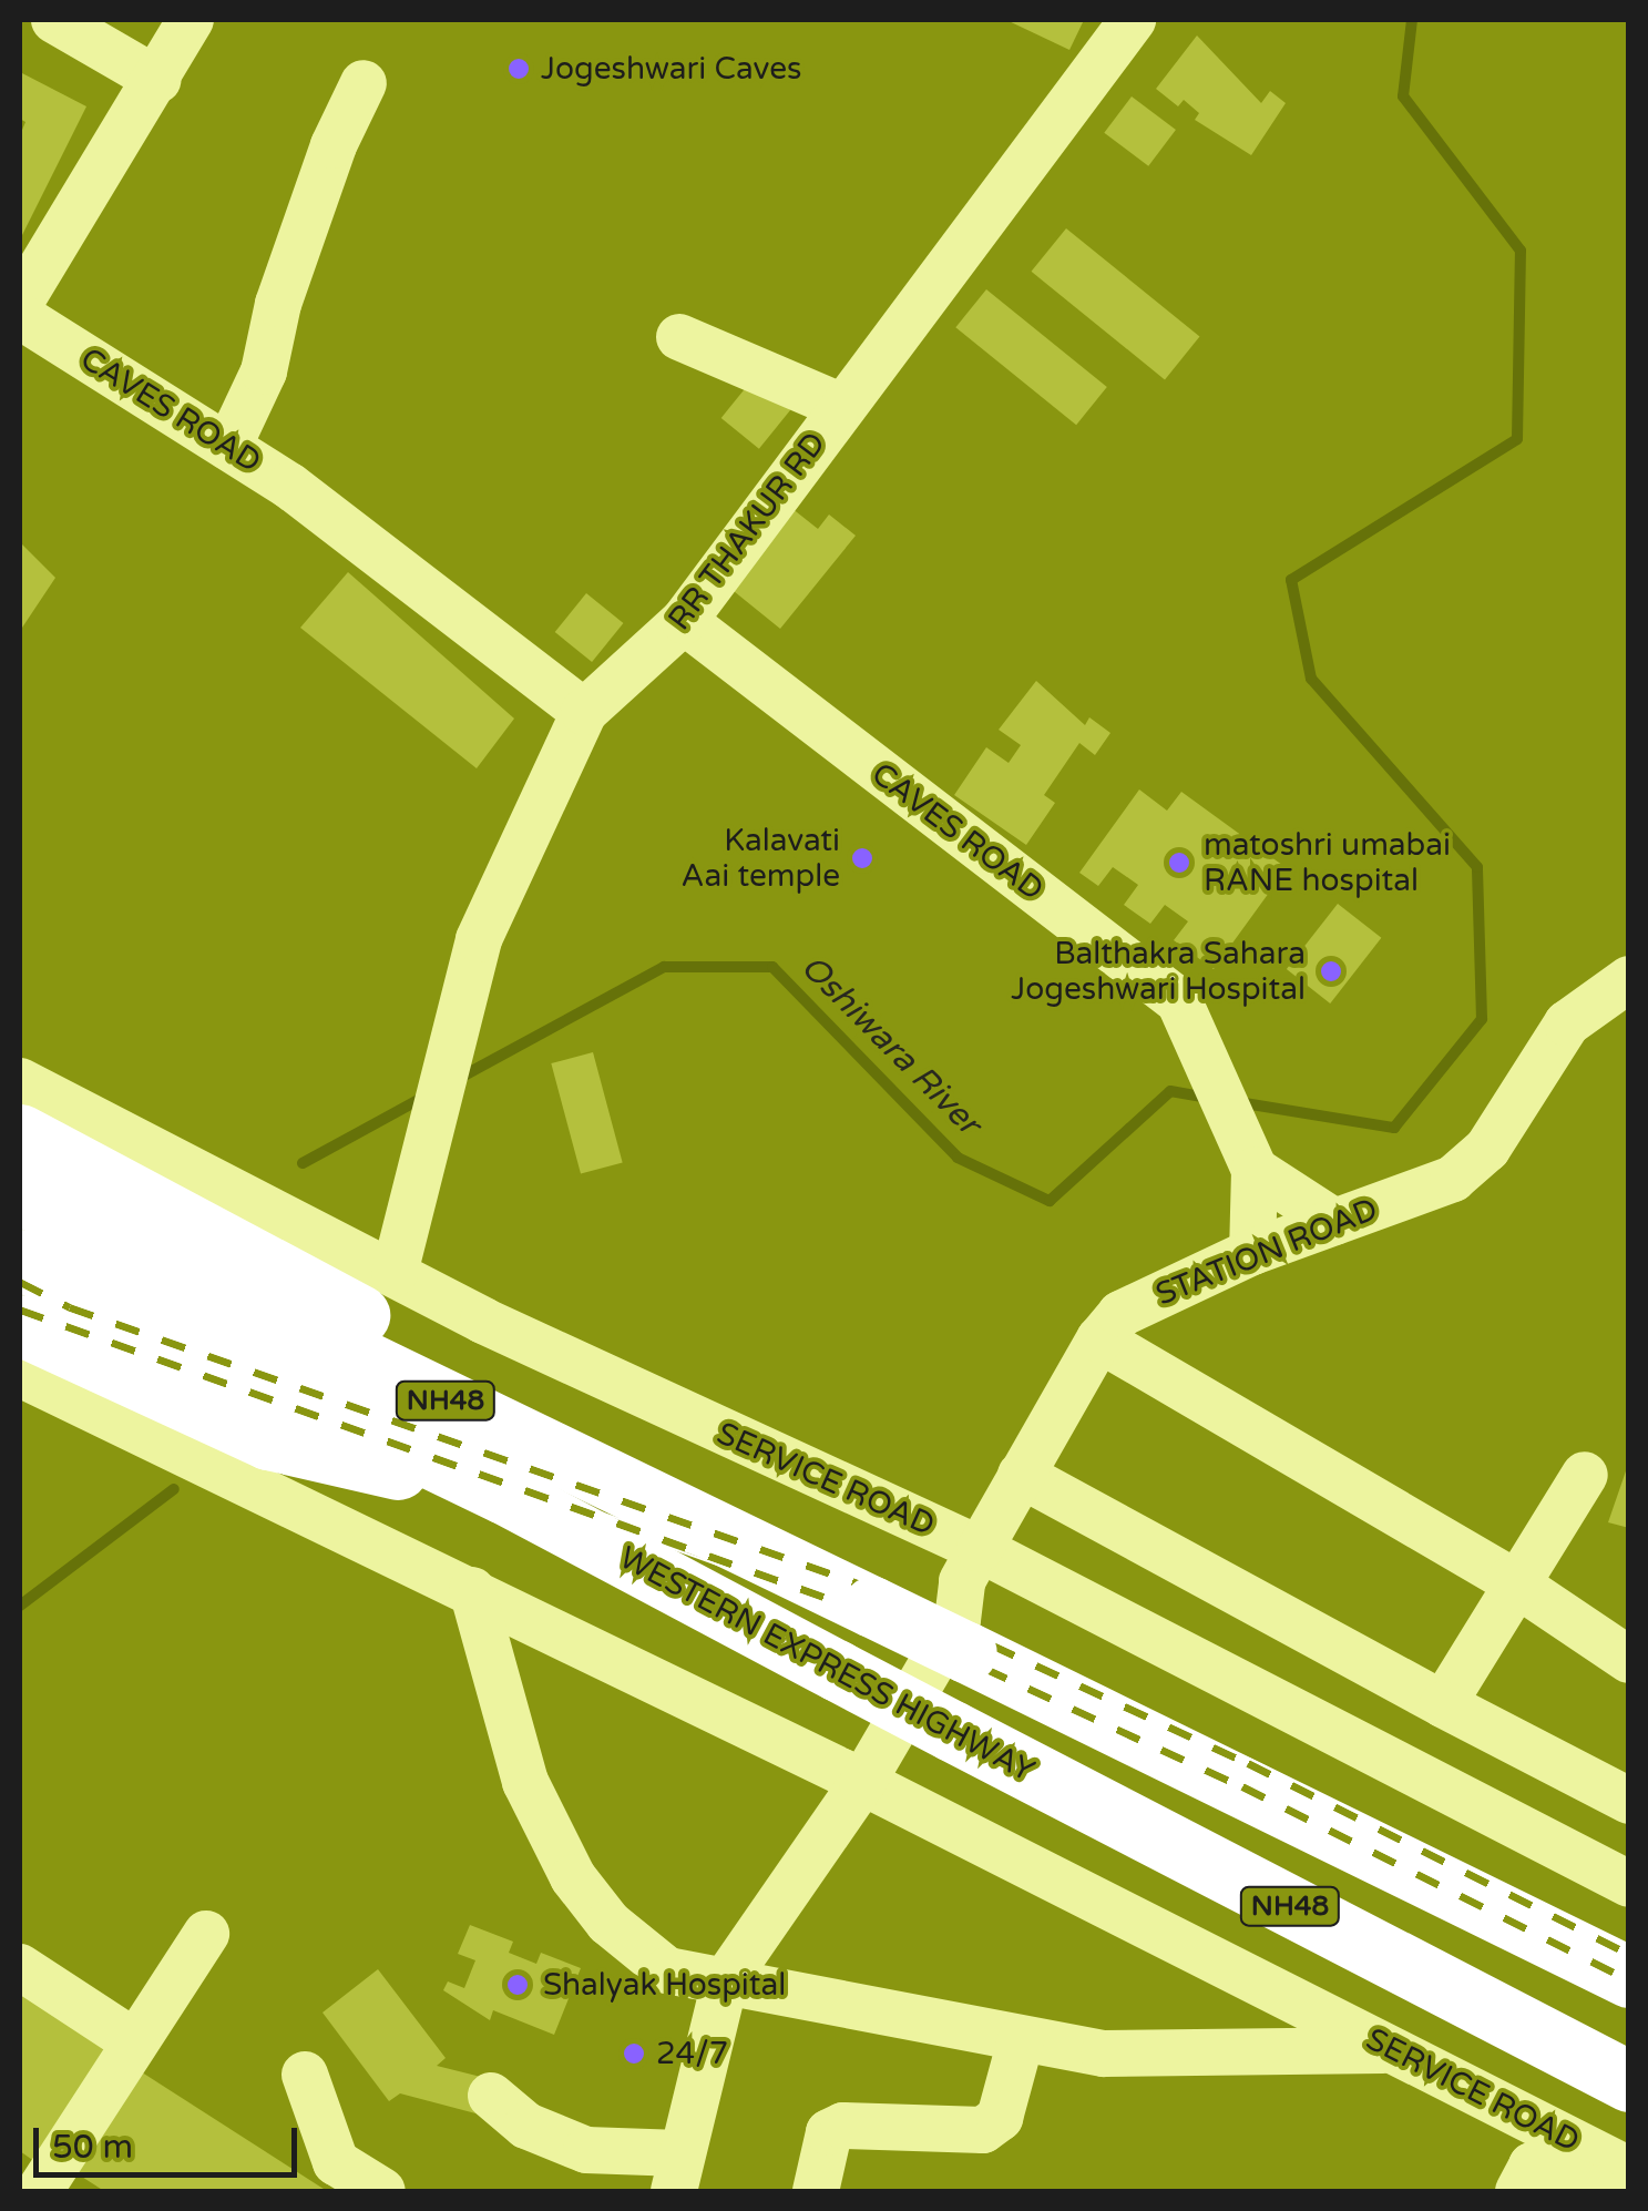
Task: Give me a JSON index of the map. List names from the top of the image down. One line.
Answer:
{"streets":{"highway":["NH48","WESTERN EXPRESS HIGHWAY"],"street":["CAVES ROAD","RR THAKUR RD","STATION ROAD","SERVICE ROAD"]},"crossings":[["CAVES ROAD","RR THAKUR RD"],["CAVES ROAD","STATION ROAD"],["RR THAKUR RD","SERVICE ROAD"],["STATION ROAD","SERVICE ROAD"]],"water":["Oshiwara River"],"places":["Jogeshwari Caves","Kalavati Aai temple","matoshri umabai RANE hospital","Balthakra Sahara Jogeshwari Hospital","Shalyak Hospital","24/7"],"scale_bar":"50 m"}
